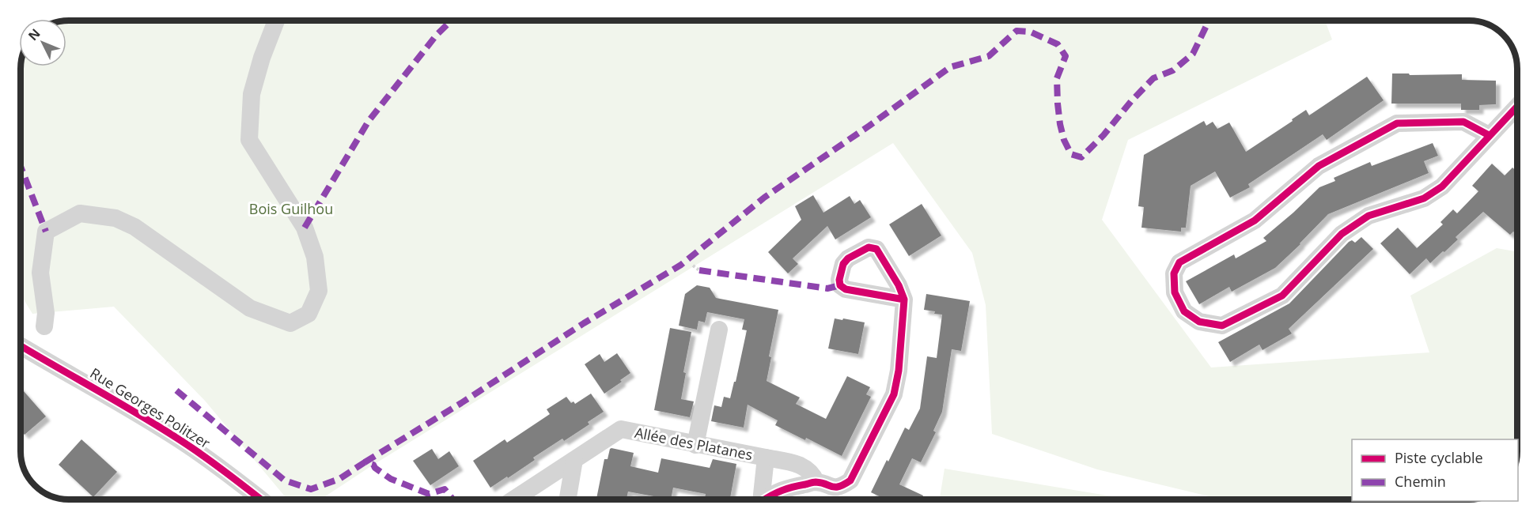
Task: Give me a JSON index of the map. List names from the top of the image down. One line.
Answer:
{"streets":{"street":["Rue Georges Politzer","Allée des Platanes"]},"parks":["Bois Guilhou"],"legend":["Piste cyclable","Chemin"],"north":"top left"}
